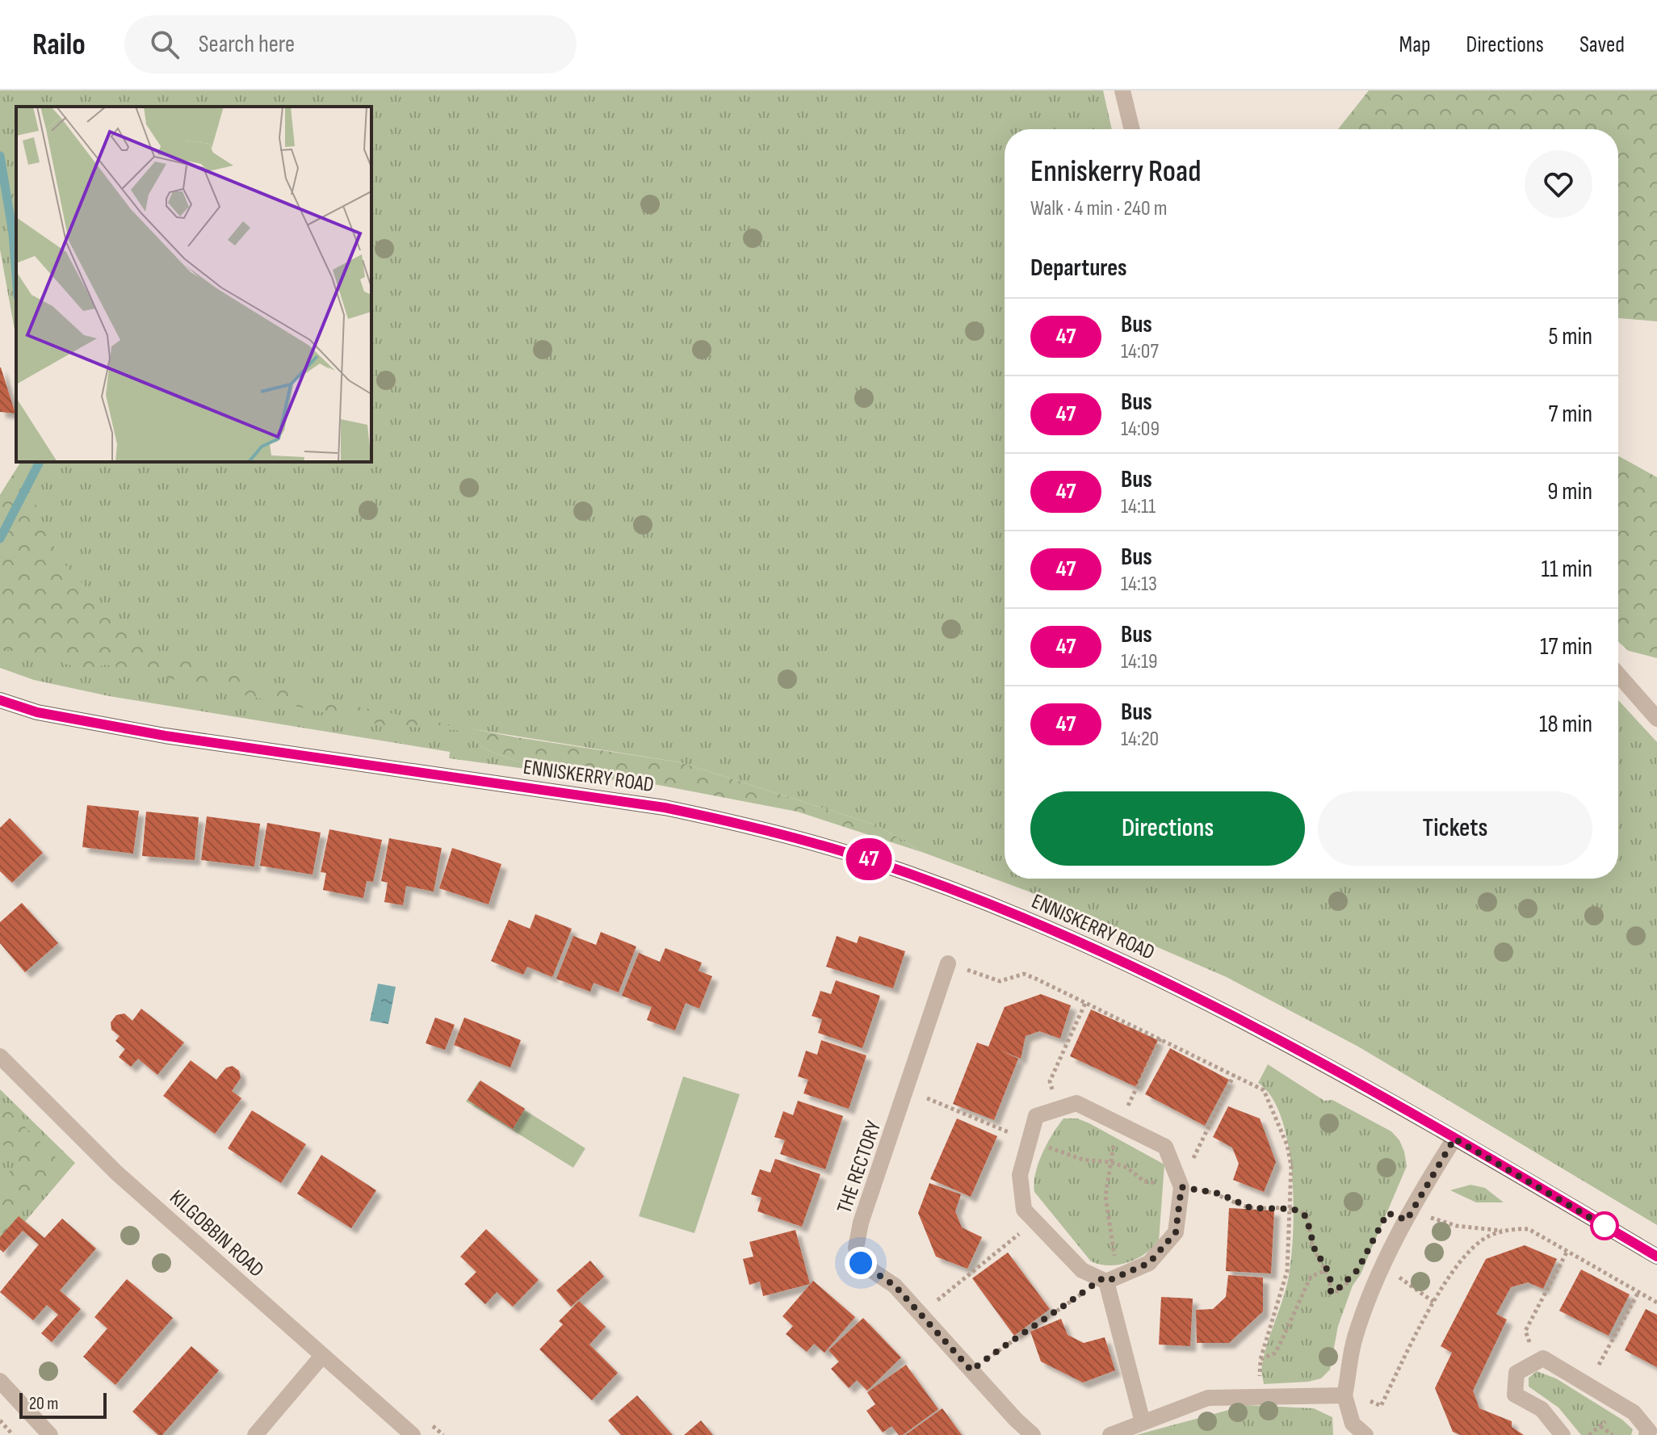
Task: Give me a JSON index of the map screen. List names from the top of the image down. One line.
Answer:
{"streets":{"main road":["ENNISKERRY ROAD"],"street":["THE RECTORY","KILGOBBIN ROAD"]},"lines":["bus line 47"],"scale_bar":"20 m","page":{"header":"Railo","search":"Search here","nav":["Map","Directions","Saved"],"on_map":"47","heading":[["Enniskerry Road","Walk · 4 min · 240 m"],"Departures"],"list":[{"mark":"47","name":"Bus","note":"14:07","value":"5 min"},{"mark":"47","name":"Bus","note":"14:09","value":"7 min"},{"mark":"47","name":"Bus","note":"14:11","value":"9 min"},{"mark":"47","name":"Bus","note":"14:13","value":"11 min"},{"mark":"47","name":"Bus","note":"14:19","value":"17 min"},{"mark":"47","name":"Bus","note":"14:20","value":"18 min"}],"buttons":["Directions","Tickets"],"scale":"20 m"}}
